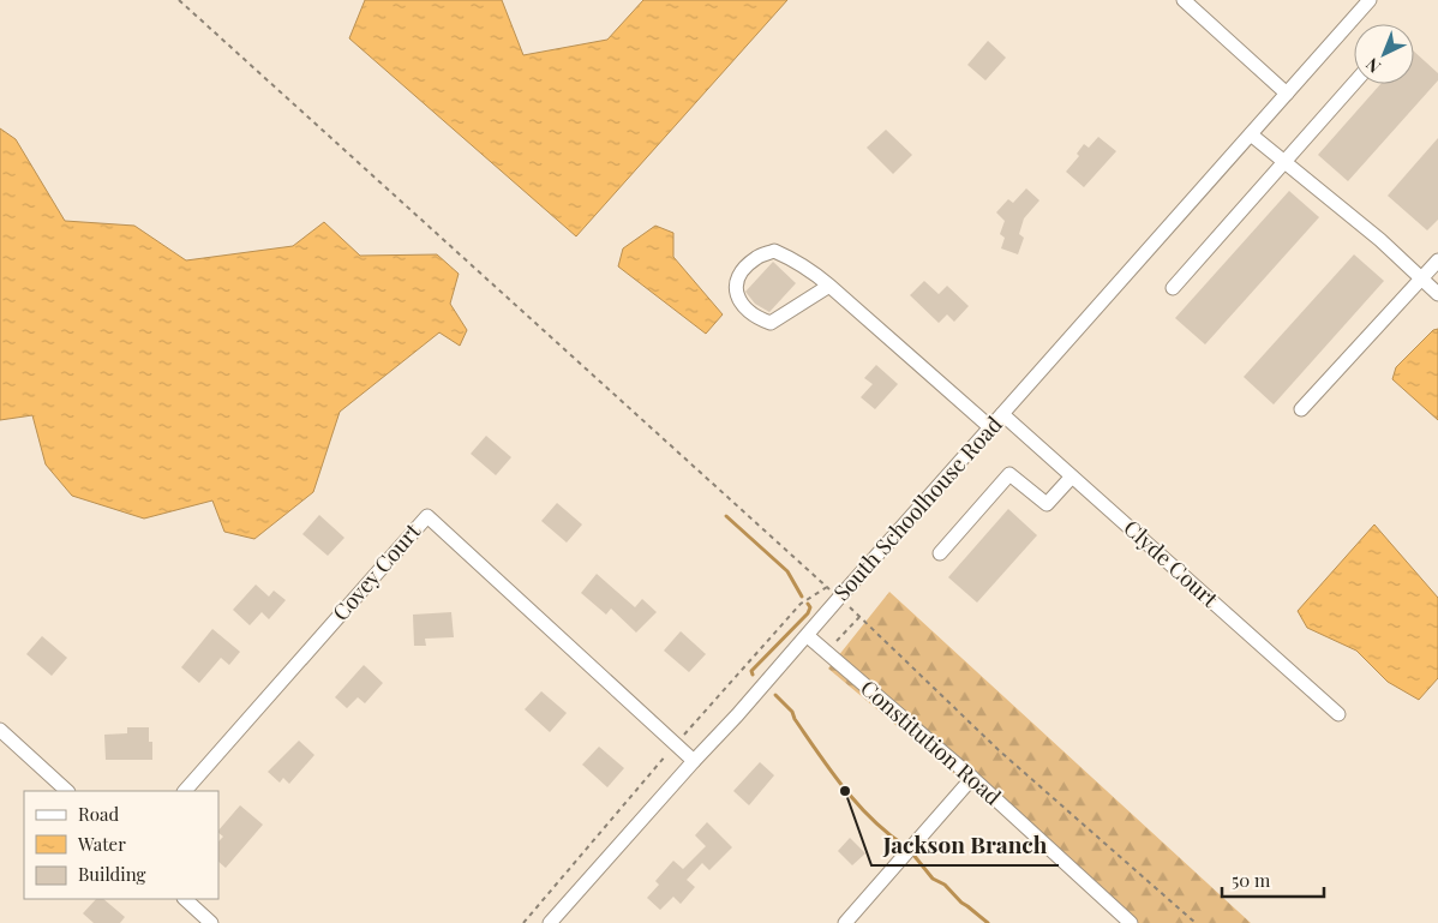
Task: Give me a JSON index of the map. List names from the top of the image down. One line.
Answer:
{"streets":{"street":["South Schoolhouse Road","Clyde Court","Covey Court","Constitution Road"]},"crossings":[["South Schoolhouse Road","Clyde Court"],["South Schoolhouse Road","Covey Court"],["South Schoolhouse Road","Constitution Road"]],"places":["Jackson Branch"],"legend":["Road","Water","Building"],"scale_bar":"50 m","north":"bottom left"}
